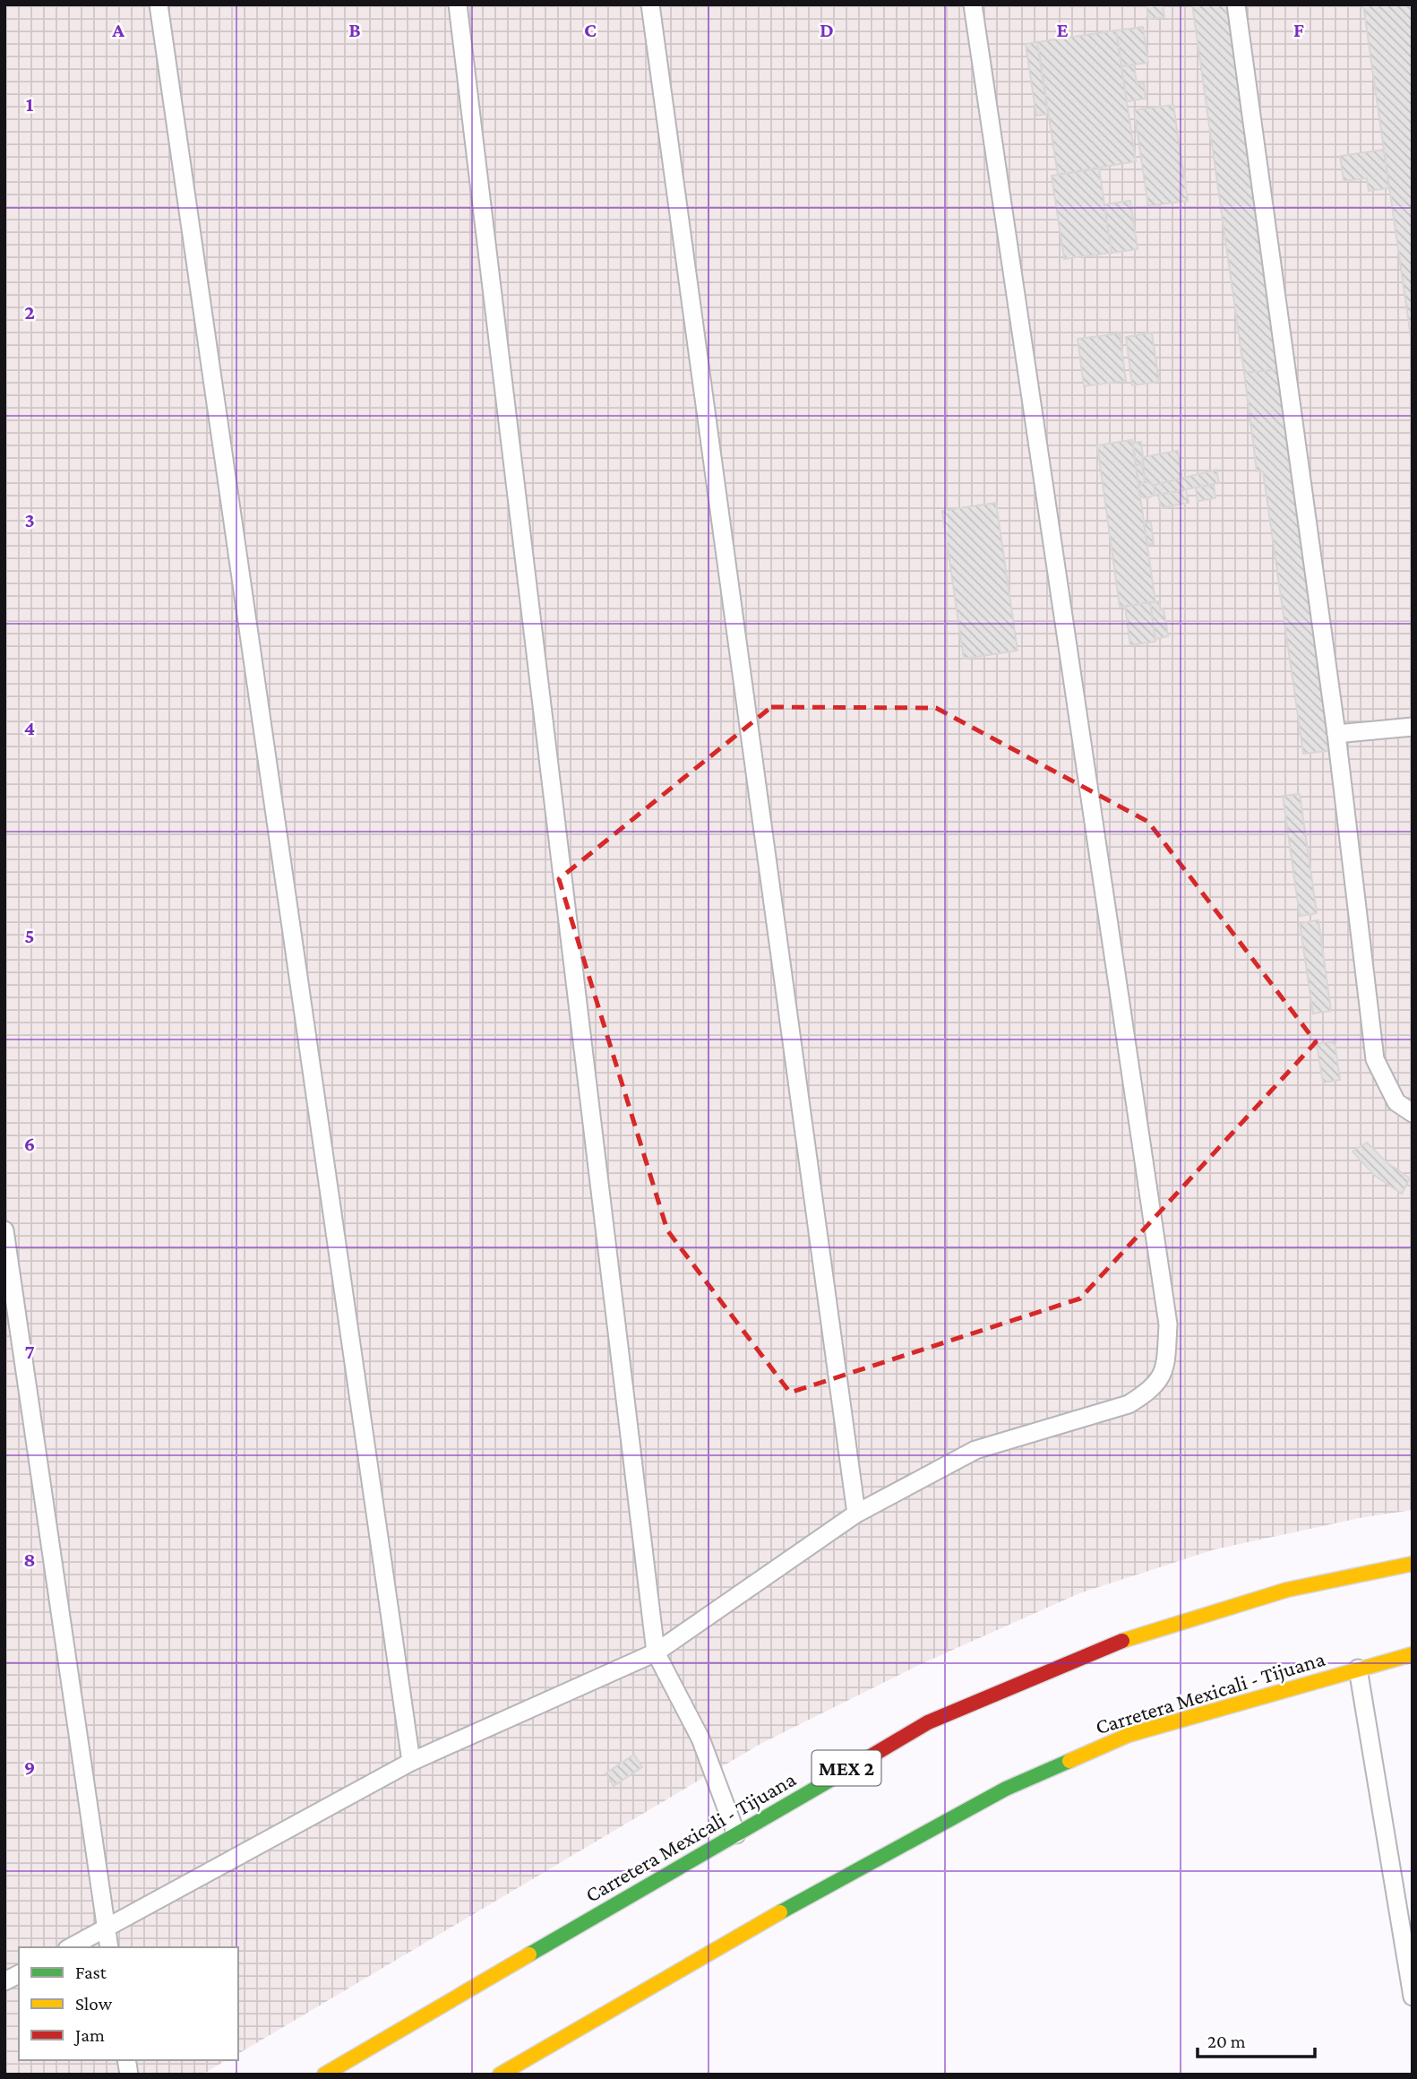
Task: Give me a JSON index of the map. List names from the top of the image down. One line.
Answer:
{"streets":{"main road":["Carretera Mexicali - Tijuana","MEX 2"]},"legend":["Fast","Slow","Jam"],"scale_bar":"20 m","grid":{"columns":["A","B","C","D","E","F"],"rows":["1","2","3","4","5","6","7","8","9"]}}
